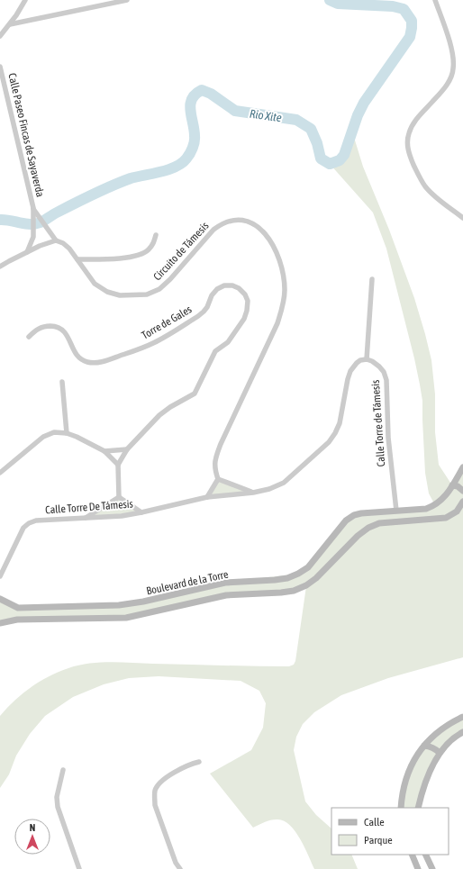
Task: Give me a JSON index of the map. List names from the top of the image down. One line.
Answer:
{"streets":{"street":["Calle Paseo Fincas de Sayaverda","Circuito de Támesis","Torre de Gales","Calle Torre de Támesis","Calle Torre De Támesis","Boulevard de la Torre"]},"crossings":[["Calle Paseo Fincas de Sayaverda","Circuito de Támesis"],["Calle Torre de Támesis","Boulevard de la Torre"]],"water":["Rio Xite"],"legend":["Calle","Parque"],"north":"top"}
